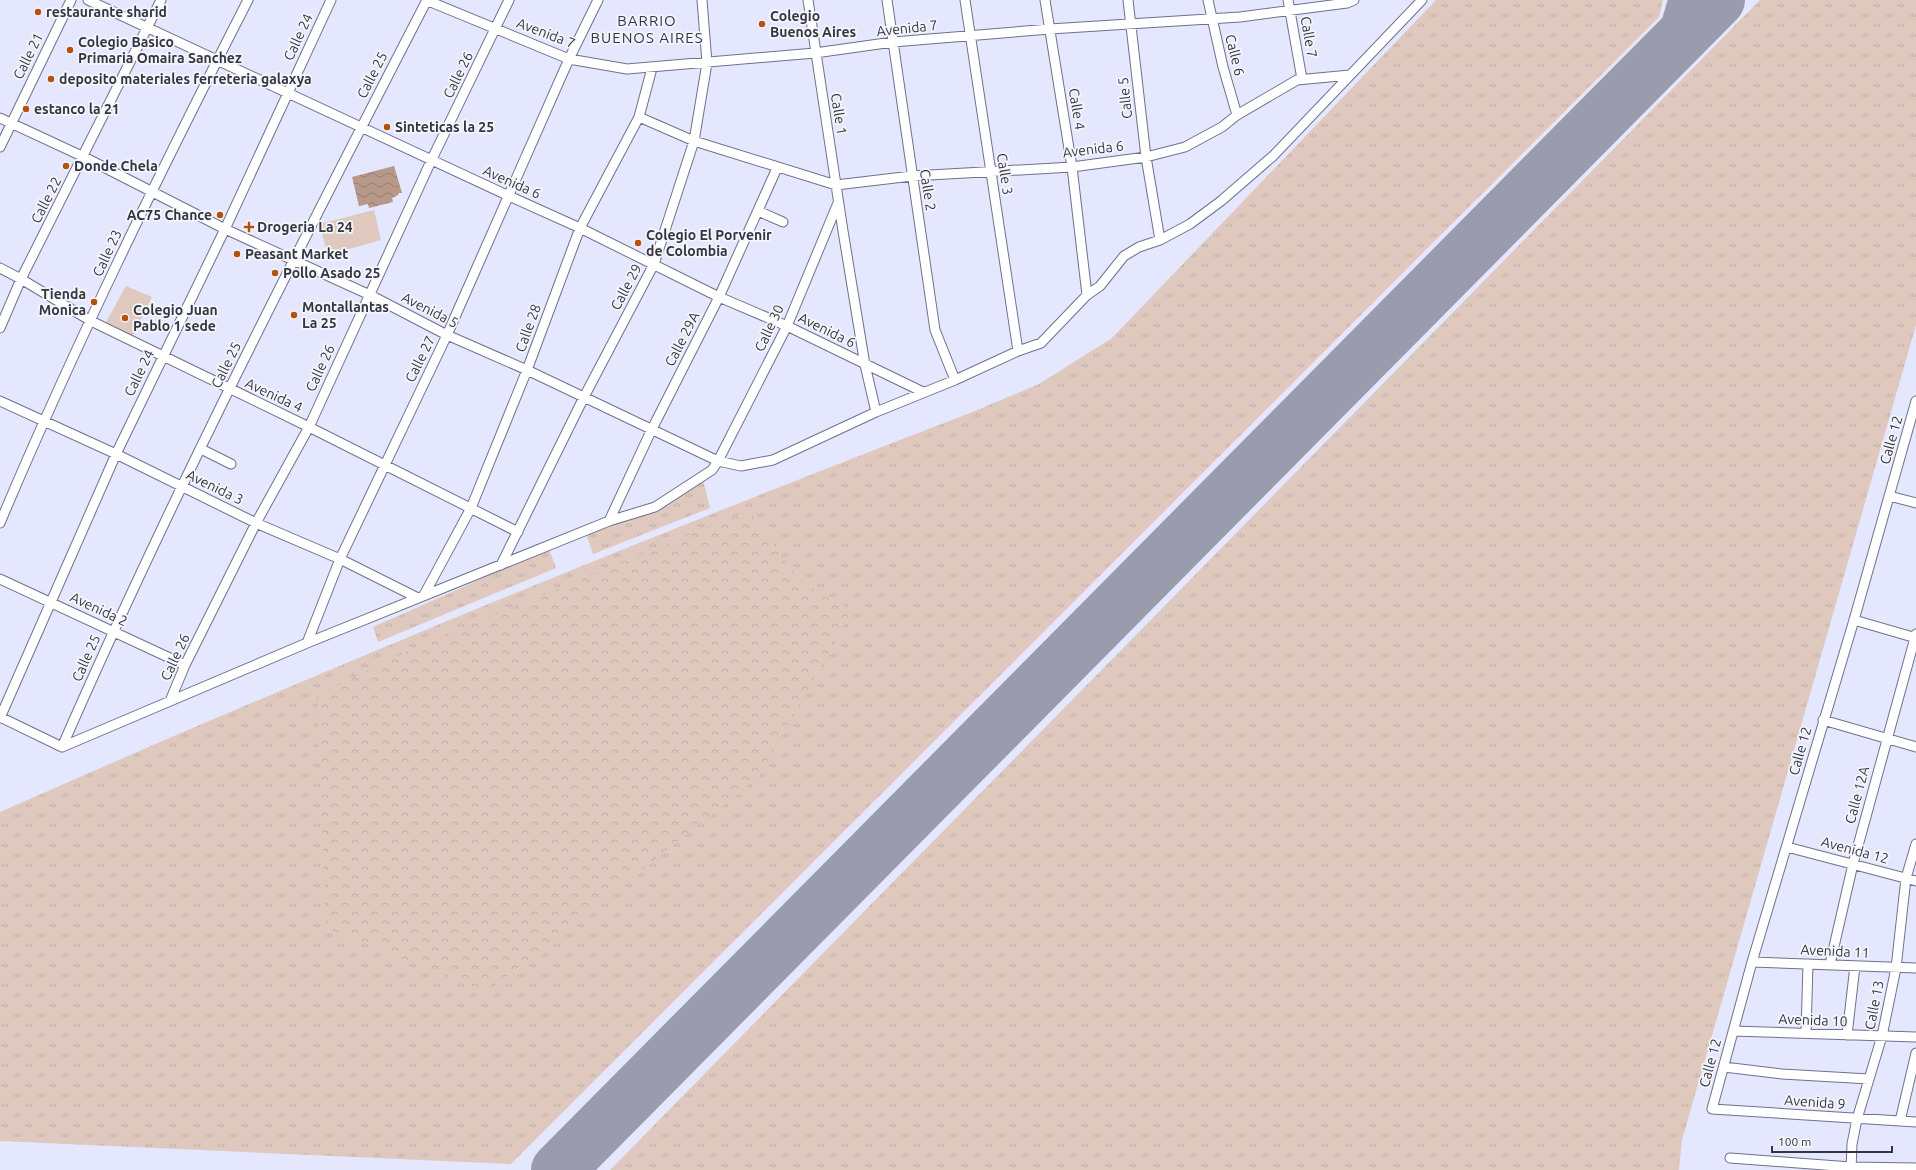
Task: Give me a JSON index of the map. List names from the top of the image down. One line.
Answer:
{"streets":{"street":["Avenida 7","Calle 24","Calle 7","Calle 6","Calle 21","Calle 25","Calle 26","Calle 5","Calle 4","Calle 1","Avenida 6","Calle 3","Calle 2","Calle 22","Calle 23","Calle 29","Avenida 5","Calle 28","Calle 30","Calle 29A","Calle 27","Avenida 4","Calle 12","Avenida 3","Avenida 2","Calle 12A","Avenida 12","Avenida 11","Calle 13","Avenida 10","Avenida 9"]},"crossings":[["Avenida 7","Calle 7"],["Avenida 7","Calle 6"],["Avenida 7","Calle 25"],["Avenida 7","Calle 26"],["Avenida 7","Calle 5"],["Avenida 7","Calle 4"],["Avenida 7","Calle 1"],["Avenida 7","Calle 3"],["Avenida 7","Calle 2"],["Avenida 7","Calle 29"],["Avenida 7","Calle 28"],["Avenida 7","Calle 27"],["Calle 24","Avenida 6"],["Calle 24","Avenida 5"],["Calle 24","Avenida 4"],["Calle 24","Avenida 3"],["Calle 24","Avenida 2"],["Calle 7","Avenida 6"],["Calle 6","Avenida 6"],["Calle 21","Avenida 5"],["Calle 25","Avenida 6"],["Calle 25","Avenida 5"],["Calle 25","Calle 30"],["Calle 25","Avenida 4"],["Calle 25","Avenida 3"],["Calle 25","Avenida 2"],["Calle 26","Avenida 6"],["Calle 26","Avenida 5"],["Calle 26","Calle 30"],["Calle 26","Avenida 4"],["Calle 26","Avenida 3"],["Calle 26","Avenida 2"],["Calle 5","Avenida 6"],["Calle 5","Avenida 5"],["Calle 4","Avenida 6"],["Calle 4","Avenida 5"],["Calle 1","Avenida 6"],["Calle 1","Avenida 5"],["Calle 1","Calle 30"],["Avenida 6","Calle 3"],["Avenida 6","Calle 2"],["Avenida 6","Calle 22"],["Avenida 6","Calle 23"],["Avenida 6","Calle 29"],["Avenida 6","Avenida 5"],["Avenida 6","Calle 28"],["Avenida 6","Calle 30"],["Avenida 6","Calle 29A"],["Avenida 6","Calle 27"],["Calle 3","Avenida 5"],["Calle 2","Avenida 5"],["Calle 22","Avenida 5"],["Calle 22","Avenida 4"],["Calle 23","Avenida 5"],["Calle 23","Avenida 4"],["Calle 23","Avenida 3"],["Calle 29","Avenida 5"],["Calle 29","Calle 30"],["Calle 29","Avenida 4"],["Avenida 5","Calle 28"],["Avenida 5","Calle 30"],["Avenida 5","Calle 29A"],["Avenida 5","Calle 27"],["Calle 28","Calle 30"],["Calle 28","Avenida 4"],["Calle 28","Avenida 3"],["Calle 30","Calle 29A"],["Calle 30","Calle 27"],["Calle 30","Avenida 3"],["Calle 27","Avenida 4"],["Calle 27","Avenida 3"],["Calle 12","Avenida 12"],["Calle 12","Avenida 11"],["Calle 12","Avenida 10"],["Calle 12","Avenida 9"],["Calle 12A","Avenida 12"],["Calle 12A","Avenida 11"],["Avenida 12","Calle 13"],["Avenida 11","Calle 13"],["Calle 13","Avenida 10"],["Calle 13","Avenida 9"]],"districts":["BARRIO BUENOS AIRES"],"places":{"other":["restaurante sharid","Colegio Buenos Aires","Colegio Basico Primaria Omaira Sanchez","deposito materiales ferreteria galaxya","estanco la 21","Sinteticas la 25","Donde Chela","AC75 Chance","Colegio El Porvenir de Colombia","Peasant Market","Pollo Asado 25","Tienda Monica","Montallantas La 25","Colegio Juan Pablo 1 sede"],"health":["Drogeria La 24"]},"scale_bar":"100 m"}
